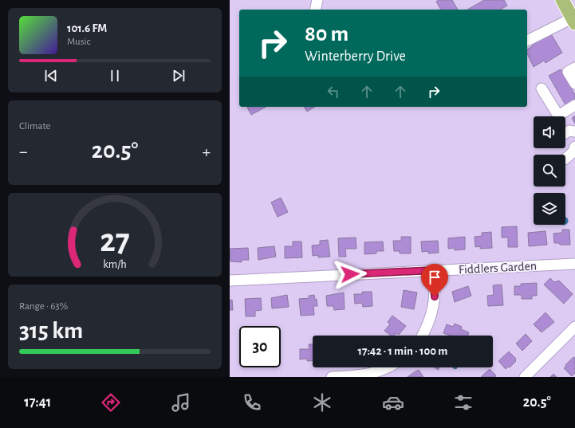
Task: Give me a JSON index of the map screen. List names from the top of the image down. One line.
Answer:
{"streets":{"street":["Fiddlers Garden"]},"page":{"turn":["80 m","Winterberry Drive"],"song":["101.6 FM","Music"],"tile":["Climate",["Range · 63%","315 km"]],"heat":["−","20.5°","+"],"limit":"30","trip":"17:42 · 1 min · 100 m","tabs":["17:41","20.5°"],"gauge":["27","km/h"]}}
